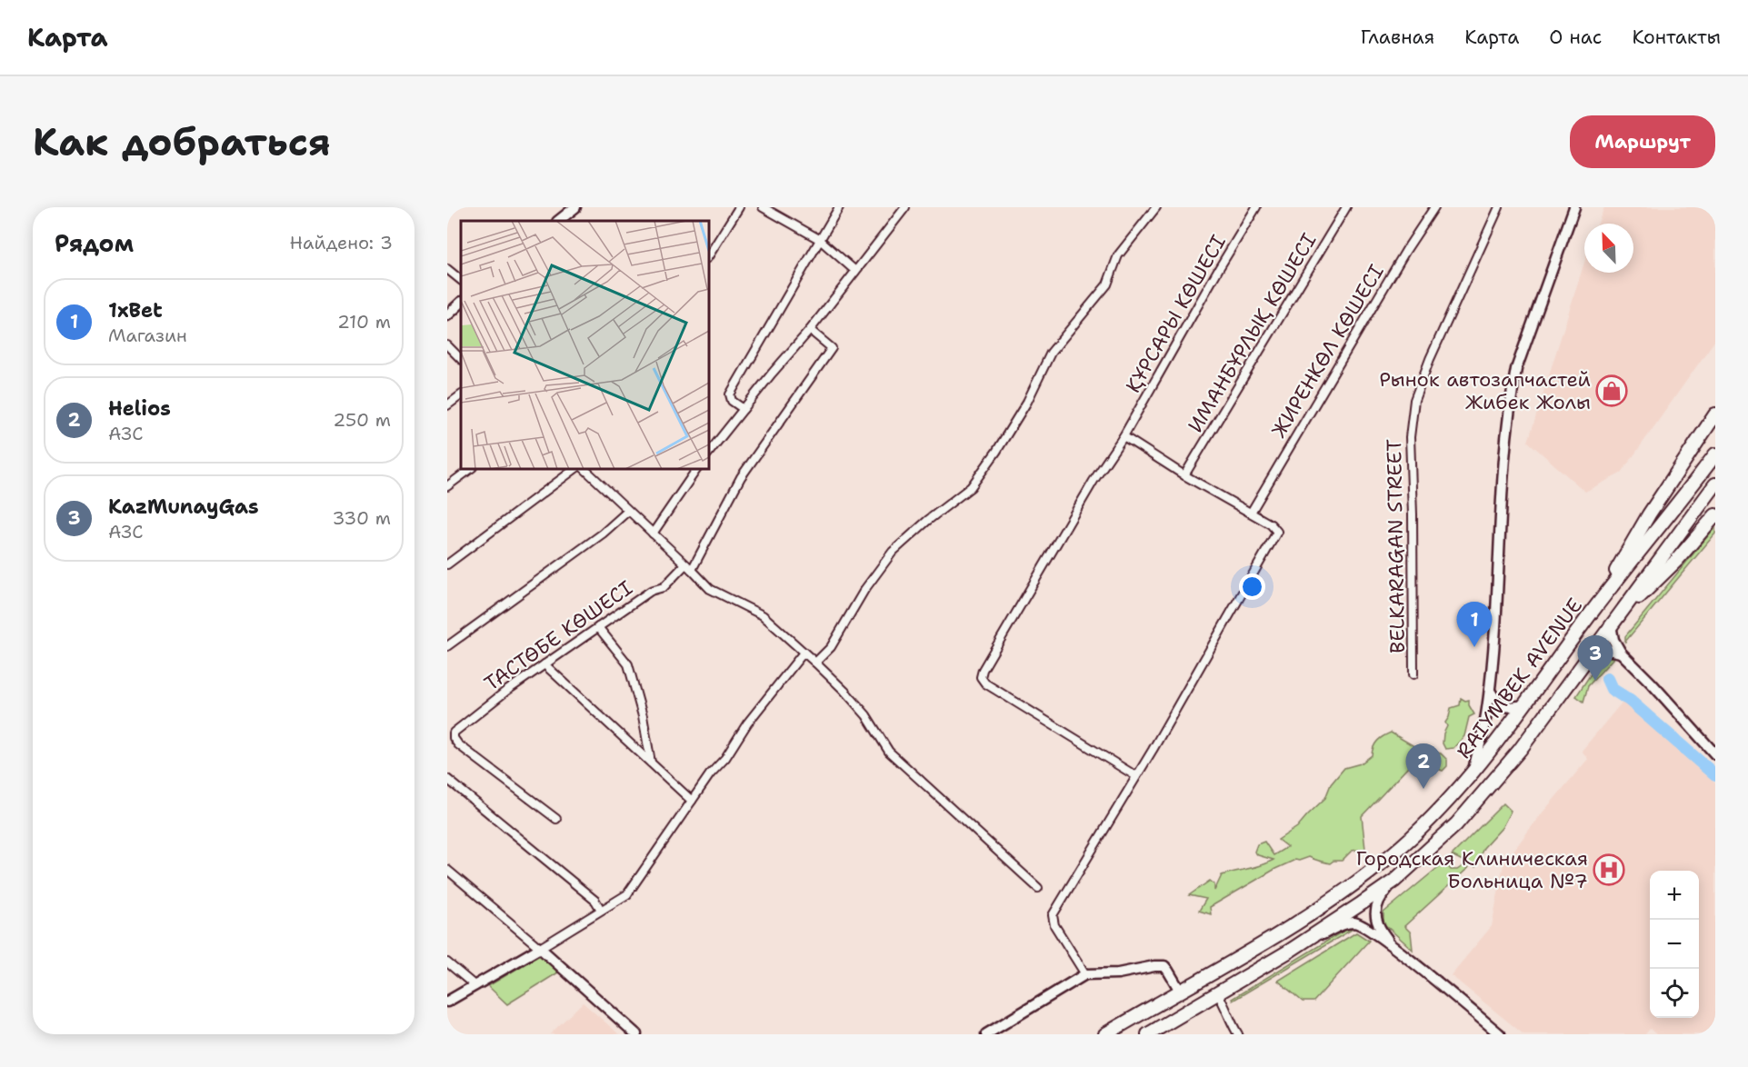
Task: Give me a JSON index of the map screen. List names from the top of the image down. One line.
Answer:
{"streets":{"highway":["RAIYMBEK AVENUE"],"street":["ҚҰРСАРЫ КӨШЕСІ","ИМАНБҰРЛЫҚ КӨШЕСІ","ЖИРЕНКӨЛ КӨШЕСІ","BELKARAGAN STREET","ТАСТӨБЕ КӨШЕСІ"]},"places":{"shop":["Рынок автозапчастей Жибек Жолы"],"hospital":["Городская Клиническая Больница №7"]},"north":"top left","page":{"header":"Карта","nav":["Главная","Карта","О нас","Контакты"],"buttons":"Маршрут","title":"Как добраться","heading":["Рядом","Найдено: 3"],"list":[{"mark":"1","name":"1xBet","note":"Магазин","value":"210 m"},{"mark":"2","name":"Helios","note":"АЗС","value":"250 m"},{"mark":"3","name":"KazMunayGas","note":"АЗС","value":"330 m"}],"pins":["1","3","2"],"map_buttons":["+","−"]}}
